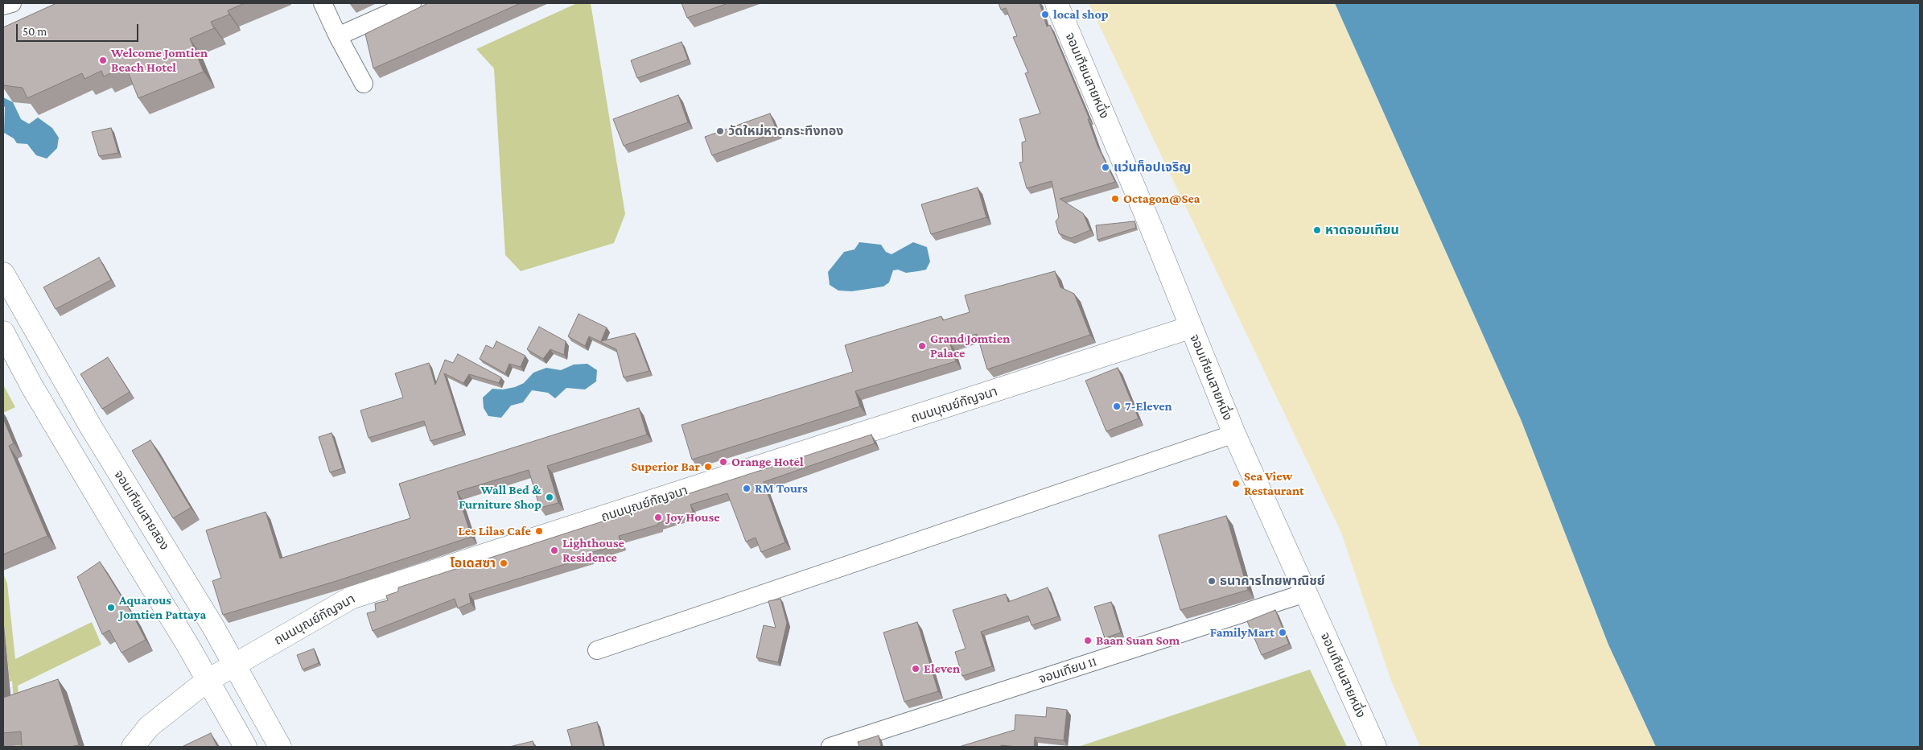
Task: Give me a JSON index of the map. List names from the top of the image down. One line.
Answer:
{"streets":{"street":["จอมเทียนสายหนึ่ง","ถนนบุณย์กัญจนา","จอมเทียนสายสอง","จอมเทียน 11"]},"crossings":[["จอมเทียนสายหนึ่ง","ถนนบุณย์กัญจนา"],["จอมเทียนสายหนึ่ง","จอมเทียน 11"],["ถนนบุณย์กัญจนา","จอมเทียนสายสอง"]],"places":["local shop","Welcome Jomtien Beach Hotel","วัดใหม่หาดกระทึงทอง","แว่นท็อปเจริญ","Octagon@Sea","หาดจอมเทียน","Grand Jomtien Palace","7-Eleven","Orange Hotel","Superior Bar","Sea View Restaurant","RM Tours","Wall Bed & Furniture Shop","Joy House","Les Lilas Cafe","Lighthouse Residence","โอเดสซา","ธนาคารไทยพาณิชย์","Aquarous Jomtien Pattaya","FamilyMart","Baan Suan Som","Eleven"],"scale_bar":"50 m"}
